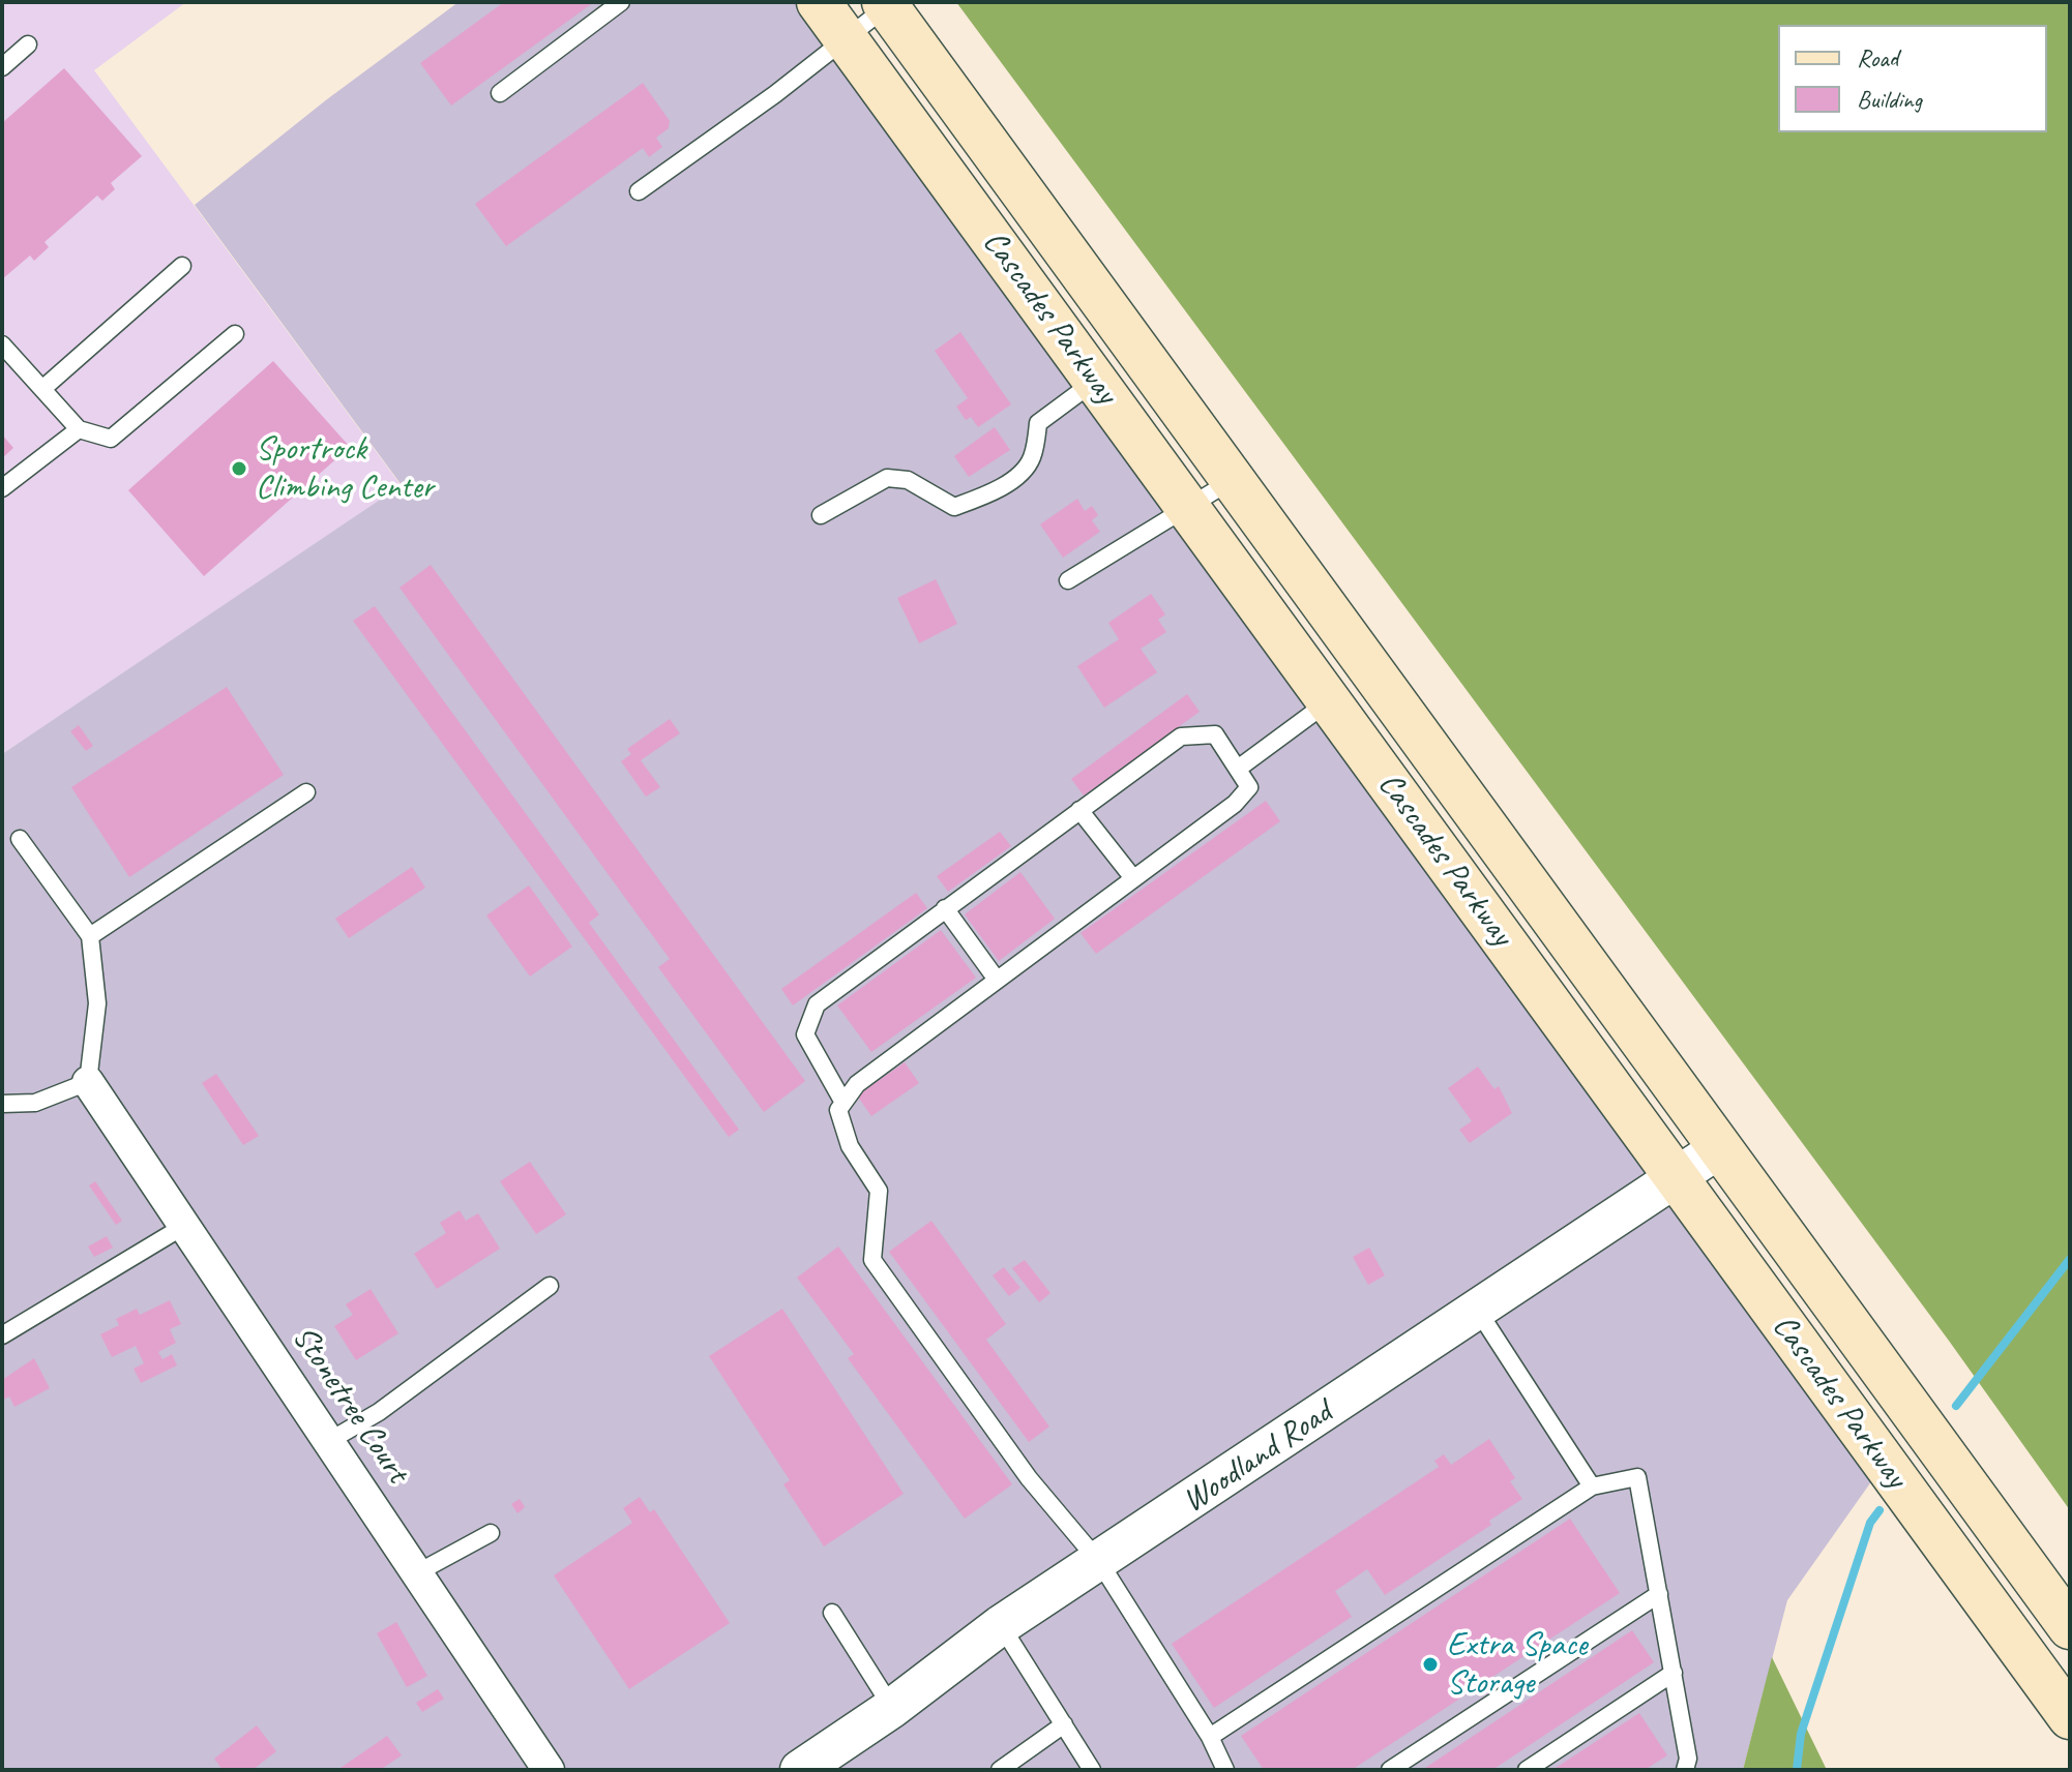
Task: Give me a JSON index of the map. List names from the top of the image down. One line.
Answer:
{"streets":{"main road":["Cascades Parkway"],"street":["Stonetree Court","Woodland Road"]},"crossings":[["Cascades Parkway","Woodland Road"]],"places":["Sportrock Climbing Center","Extra Space Storage"],"legend":["Road","Building"]}
